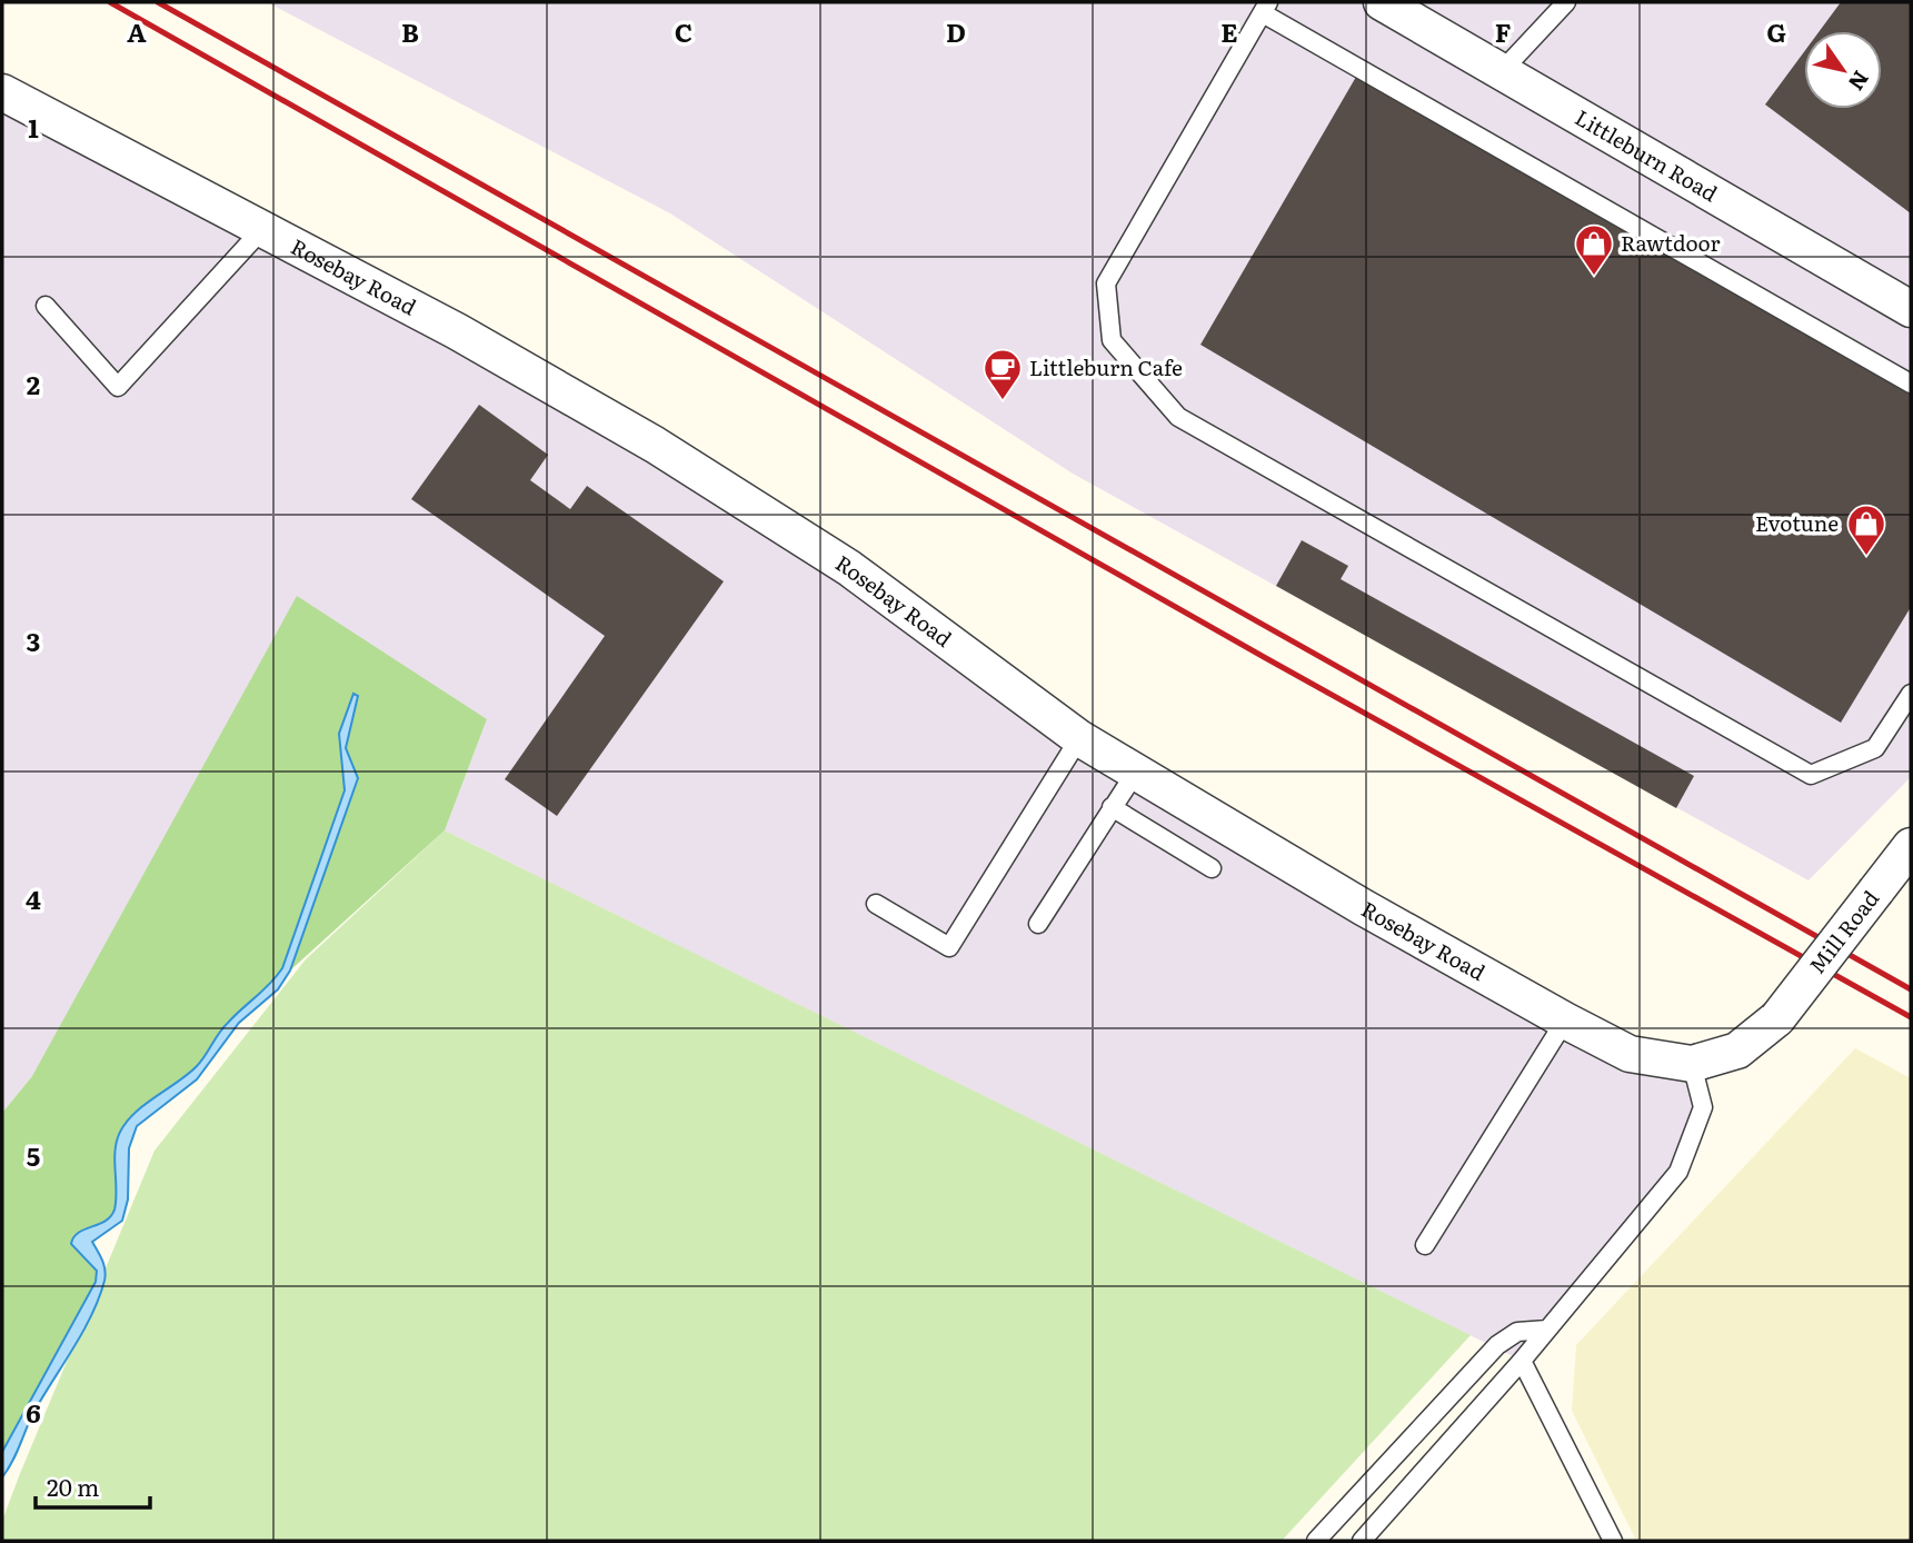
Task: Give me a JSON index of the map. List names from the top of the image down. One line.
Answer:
{"streets":{"street":["Littleburn Road","Rosebay Road","Mill Road"]},"crossings":[["Rosebay Road","Mill Road"]],"places":{"shop":["Rawtdoor","Evotune"],"cafe":["Littleburn Cafe"]},"scale_bar":"20 m","north":"bottom right","grid":{"columns":["A","B","C","D","E","F","G"],"rows":["1","2","3","4","5","6"]}}
